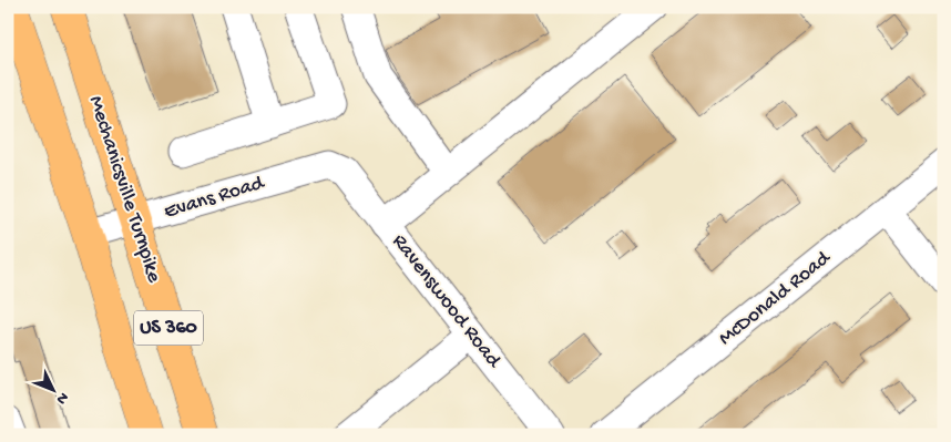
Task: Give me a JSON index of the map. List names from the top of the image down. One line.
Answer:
{"streets":{"highway":["Mechanicsville Turnpike","US 360"],"street":["Evans Road","McDonald Road","Ravenswood Road"]},"crossings":[["Mechanicsville Turnpike","Evans Road"],["Evans Road","Ravenswood Road"],["Evans Road","US 360"]],"north":"bottom right"}
